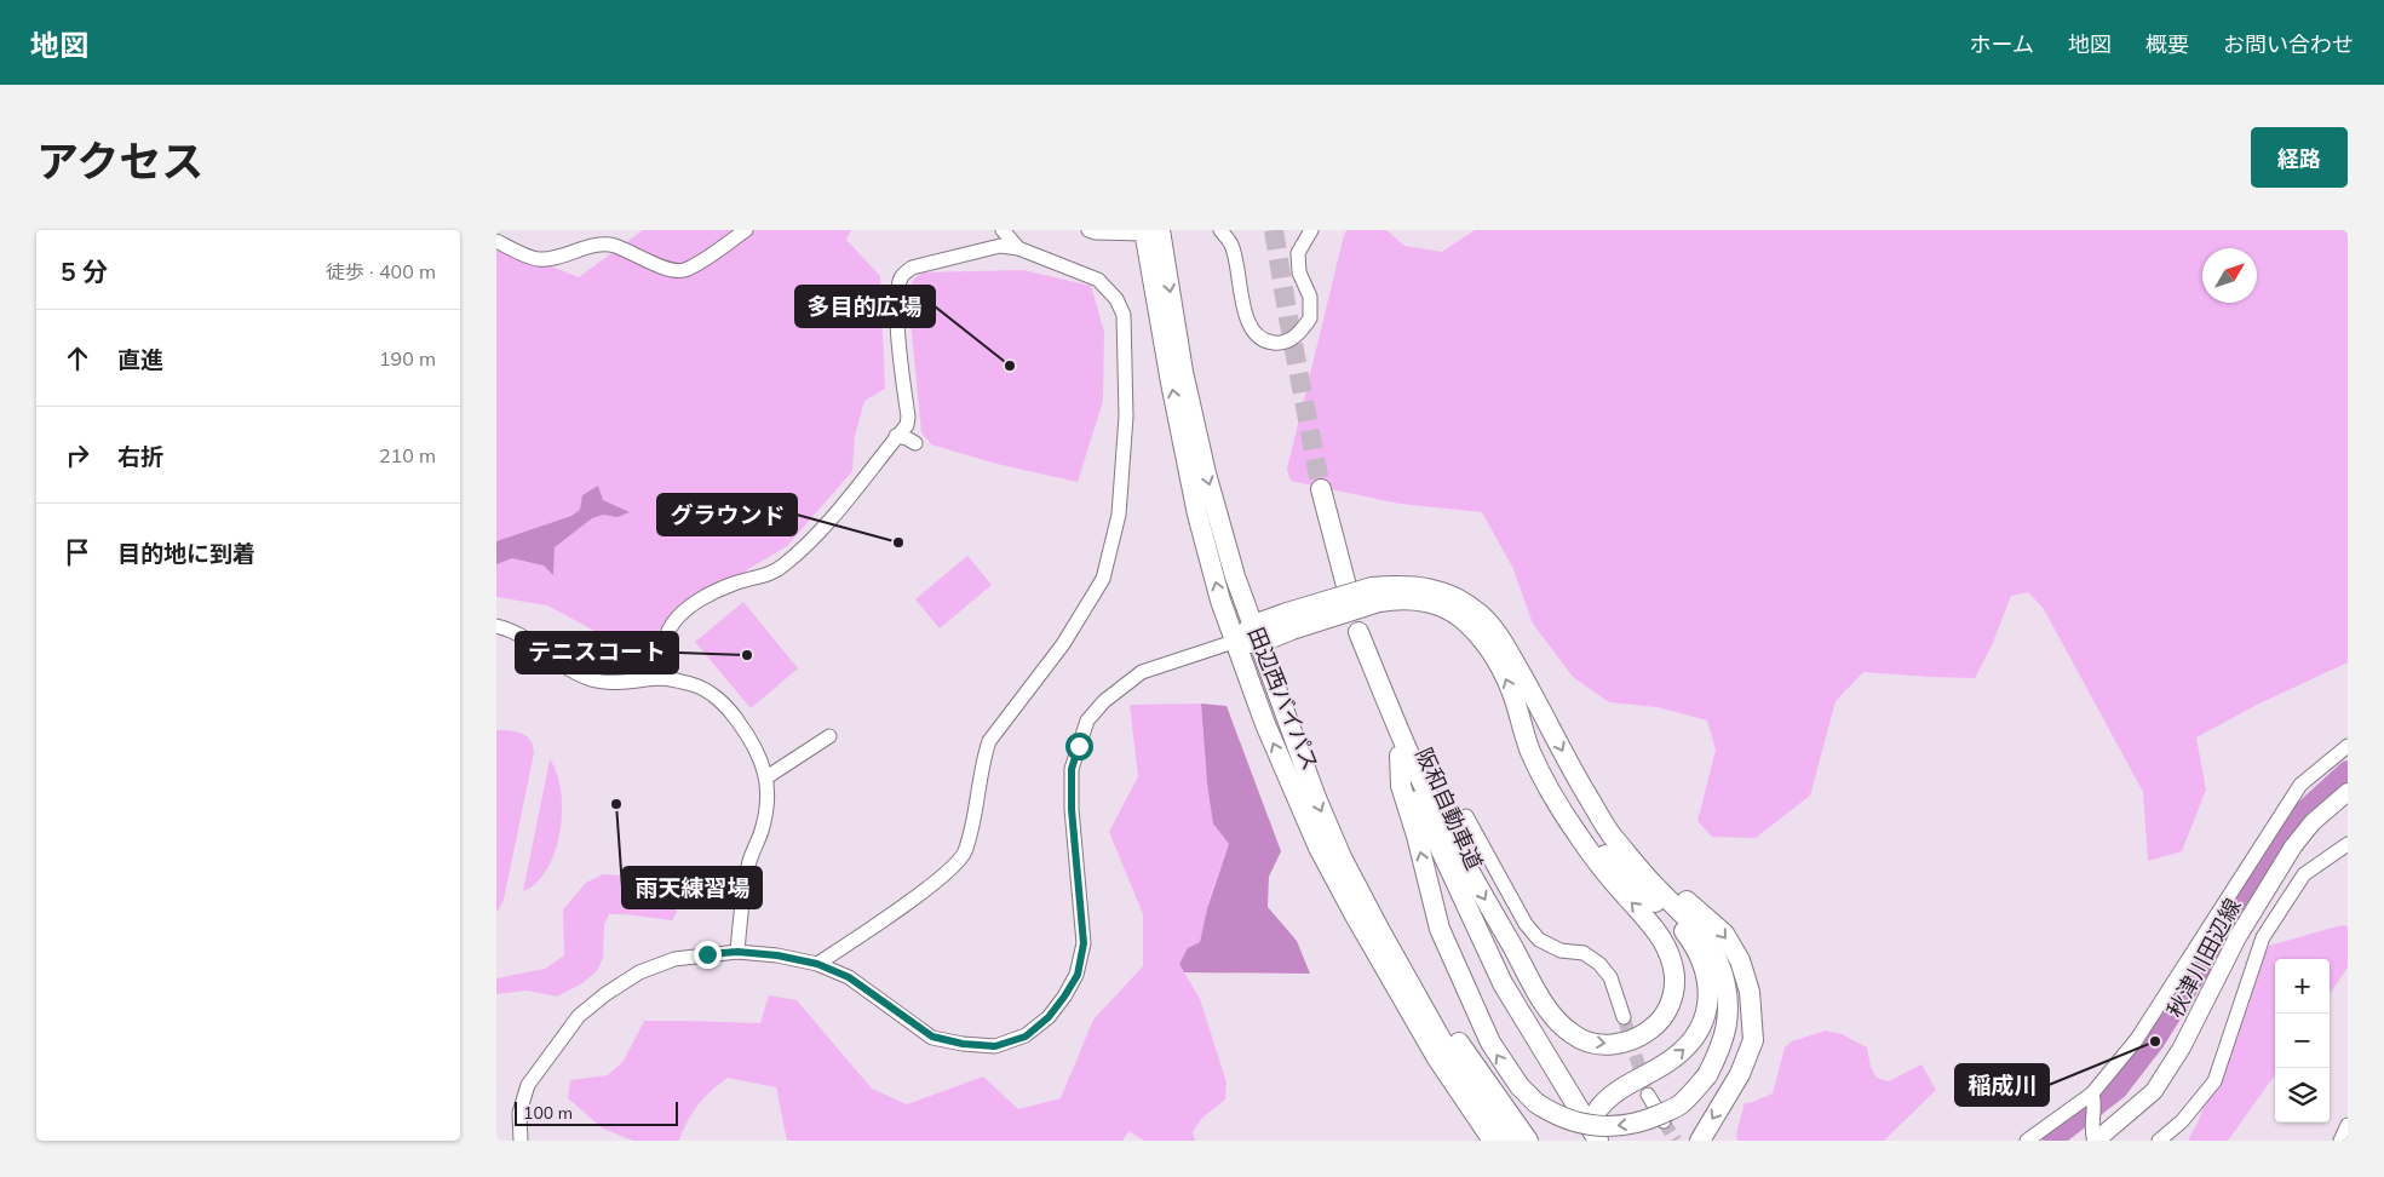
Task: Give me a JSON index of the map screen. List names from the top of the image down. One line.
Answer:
{"streets":{"highway":["田辺西バイパス","阪和自動車道"],"main road":["秋津川田辺線"]},"places":["多目的広場","グラウンド","テニスコート","雨天練習場","稲成川"],"scale_bar":"100 m","north":"top right","page":{"header":"地図","nav":["ホーム","地図","概要","お問い合わせ"],"title":"アクセス","buttons":"経路","heading":["5 分","徒歩 · 400 m"],"list":[["直進","190 m"],["右折","210 m"],"目的地に到着"],"map_buttons":["+","−"],"scale":"100 m"}}
